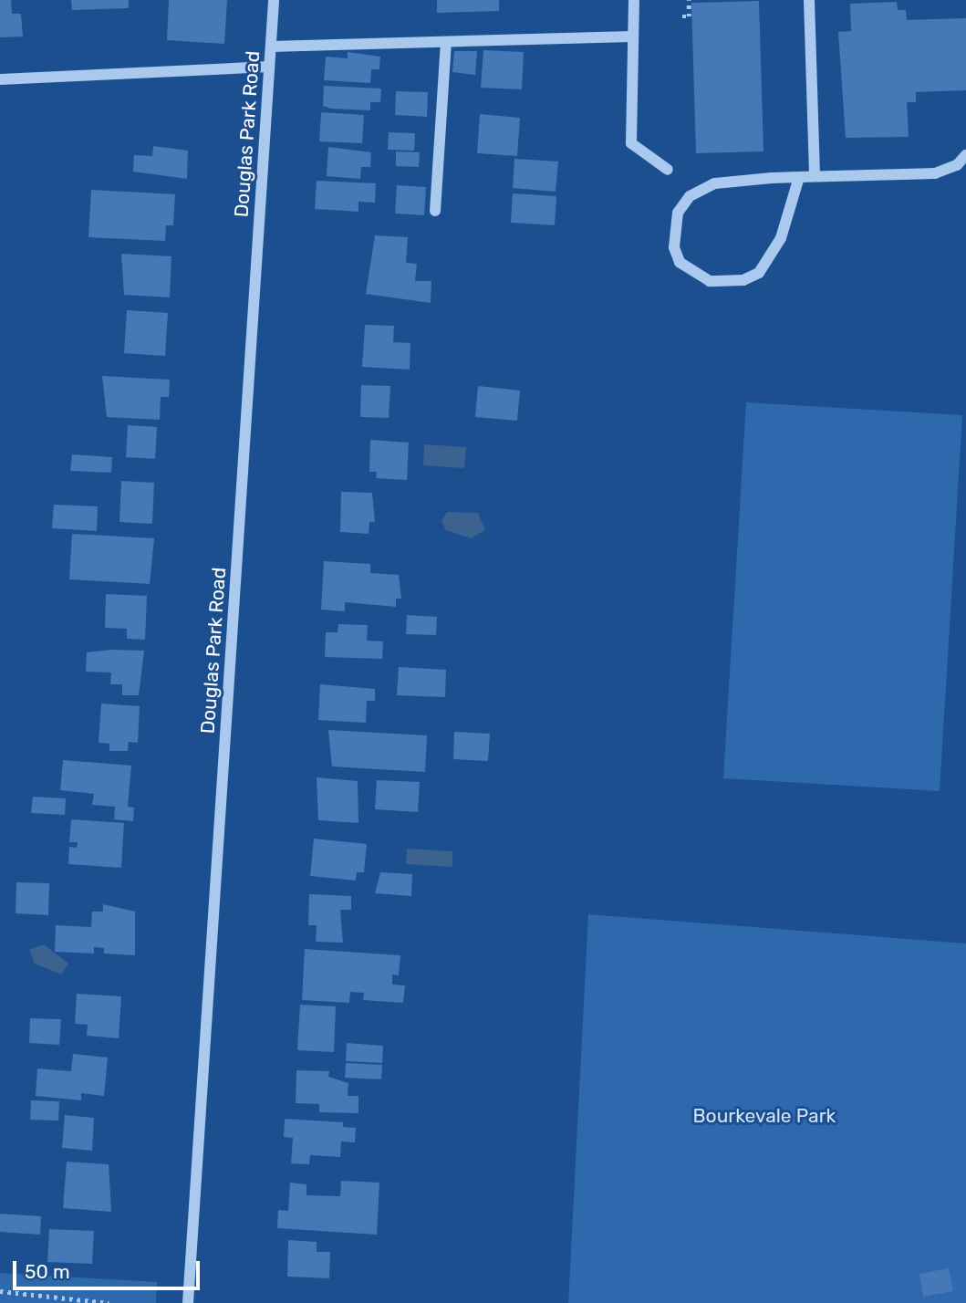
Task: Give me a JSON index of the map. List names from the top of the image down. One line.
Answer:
{"streets":{"street":["Douglas Park Road"]},"parks":["Bourkevale Park"],"scale_bar":"50 m"}
